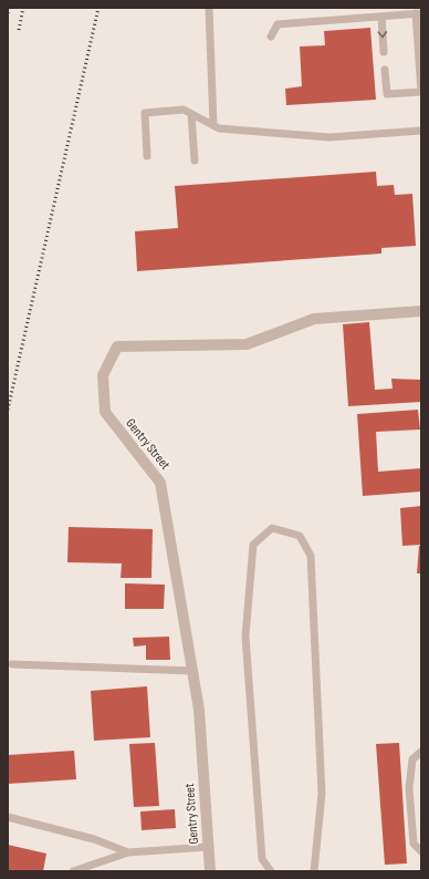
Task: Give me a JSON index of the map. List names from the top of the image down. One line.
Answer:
{"streets":{"street":["Gentry Street"]}}
